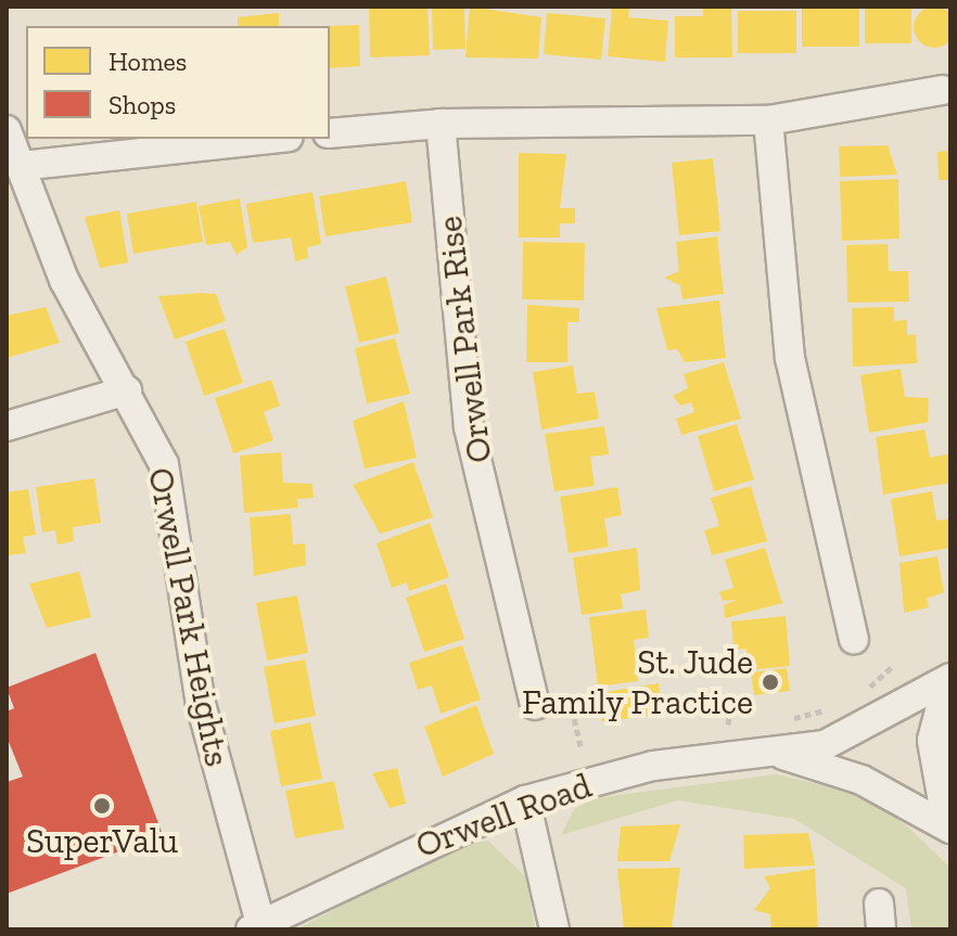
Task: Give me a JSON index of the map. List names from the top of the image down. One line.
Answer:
{"streets":{"street":["Orwell Park Rise","Orwell Park Heights","Orwell Road"]},"crossings":[["Orwell Park Heights","Orwell Road"]],"places":["St. Jude Family Practice","SuperValu"],"legend":["Homes","Shops"]}
